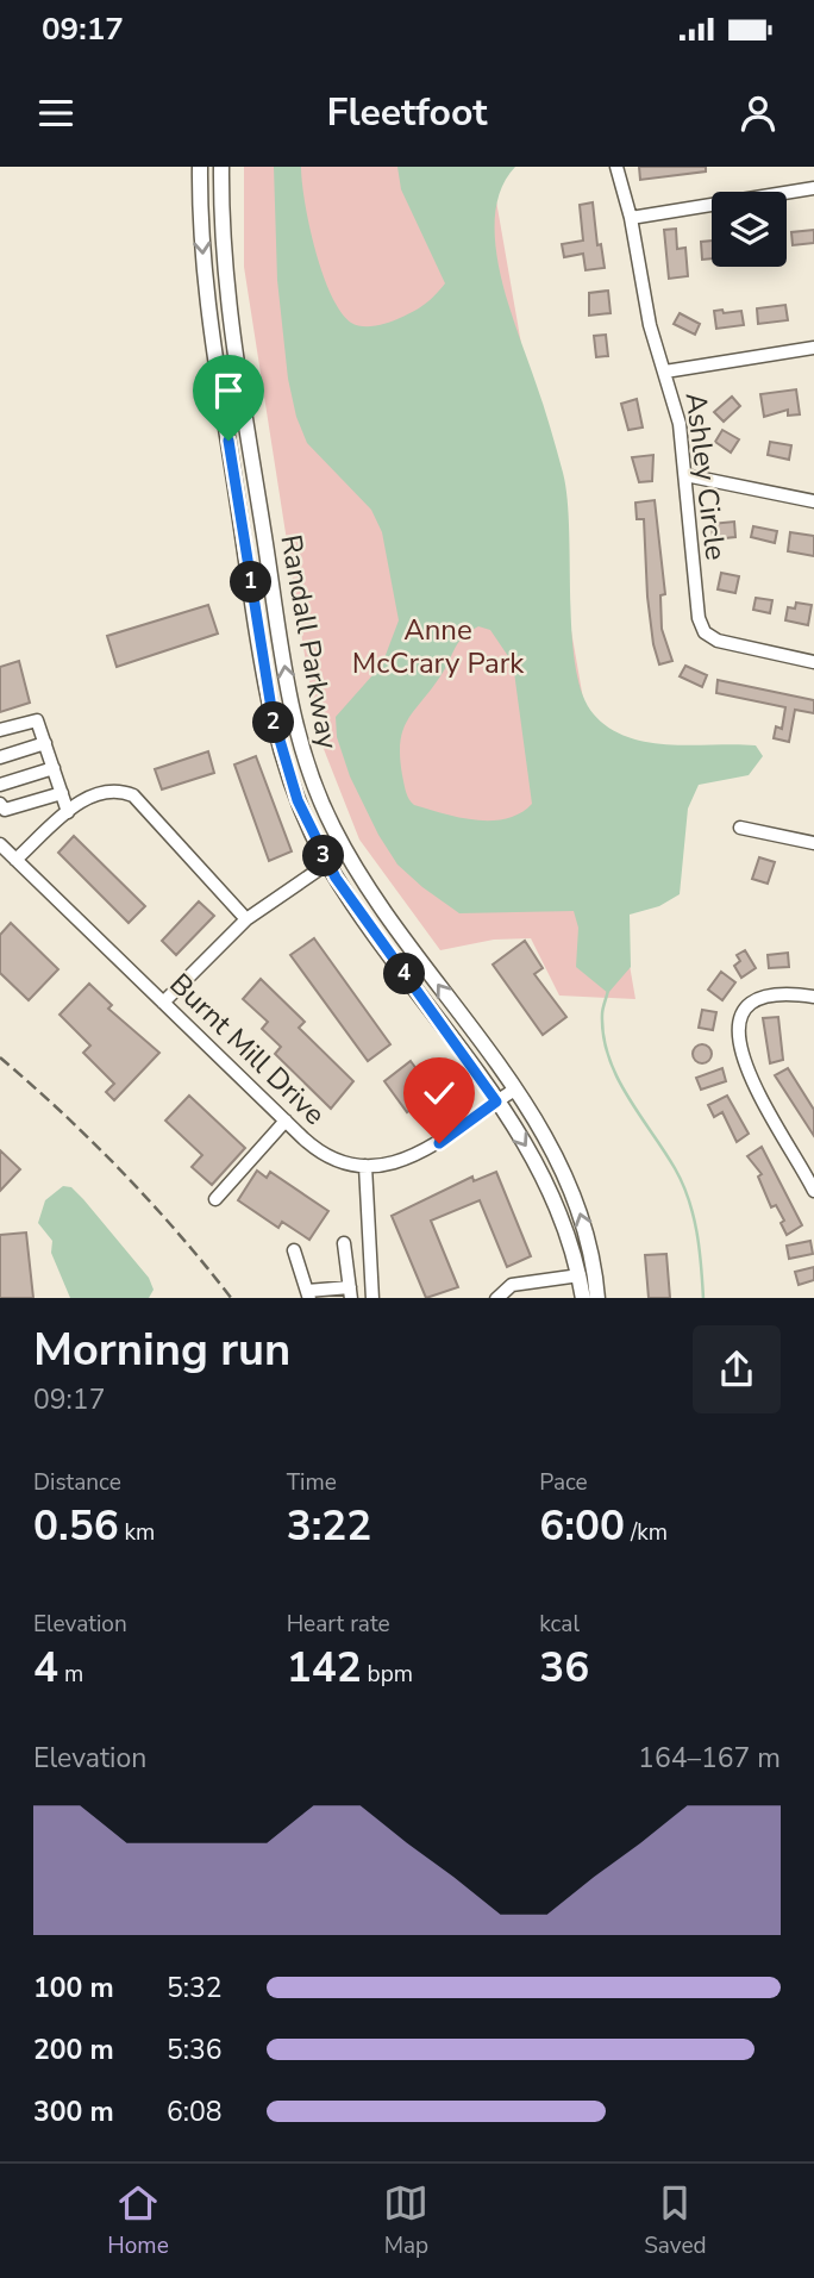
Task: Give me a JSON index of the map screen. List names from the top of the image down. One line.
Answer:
{"streets":{"main road":["Randall Parkway"],"street":["Ashley Circle","Burnt Mill Drive"]},"crossings":[["Randall Parkway","Burnt Mill Drive"]],"parks":["Anne McCrary Park"],"page":{"status":"09:17","header":"Fleetfoot","pins":["1","2","3","4"],"heading":["Morning run","09:17"],"stats":[["Distance","0.56 km"],["Time","3:22"],["Pace","6:00 /km"],["Elevation","4 m"],["Heart rate","142 bpm"],["kcal","36"]],"chart":["Elevation","164–167 m"],"list":[{"name":"100 m","note":"5:32"},{"name":"200 m","note":"5:36"},{"name":"300 m","note":"6:08"}],"tabs":["Home","Map","Saved"]}}
